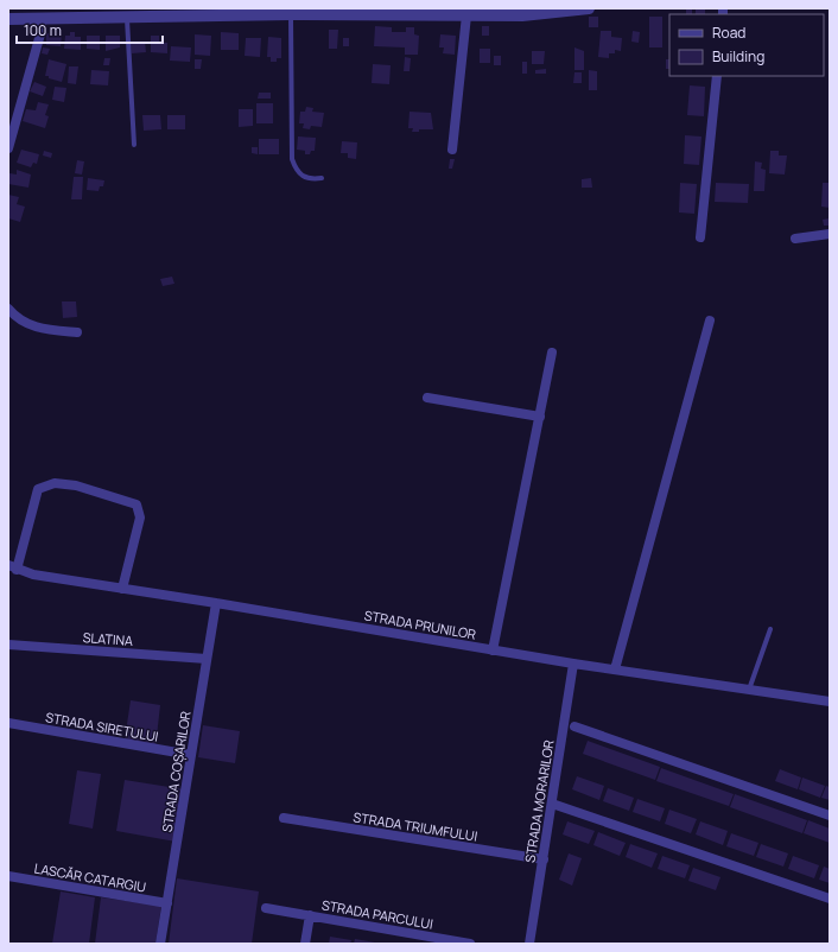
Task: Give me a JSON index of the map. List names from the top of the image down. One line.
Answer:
{"streets":{"street":["STRADA PRUNILOR","SLATINA","STRADA SIRETULUI","STRADA COȘARILOR","STRADA MORARILOR","STRADA TRIUMFULUI","LASCĂR CATARGIU","STRADA PARCULUI"]},"crossings":[["STRADA PRUNILOR","STRADA COȘARILOR"],["STRADA PRUNILOR","STRADA MORARILOR"],["SLATINA","STRADA COȘARILOR"],["STRADA SIRETULUI","STRADA COȘARILOR"],["STRADA COȘARILOR","LASCĂR CATARGIU"],["STRADA MORARILOR","STRADA TRIUMFULUI"]],"legend":["Road","Building"],"scale_bar":"100 m"}
